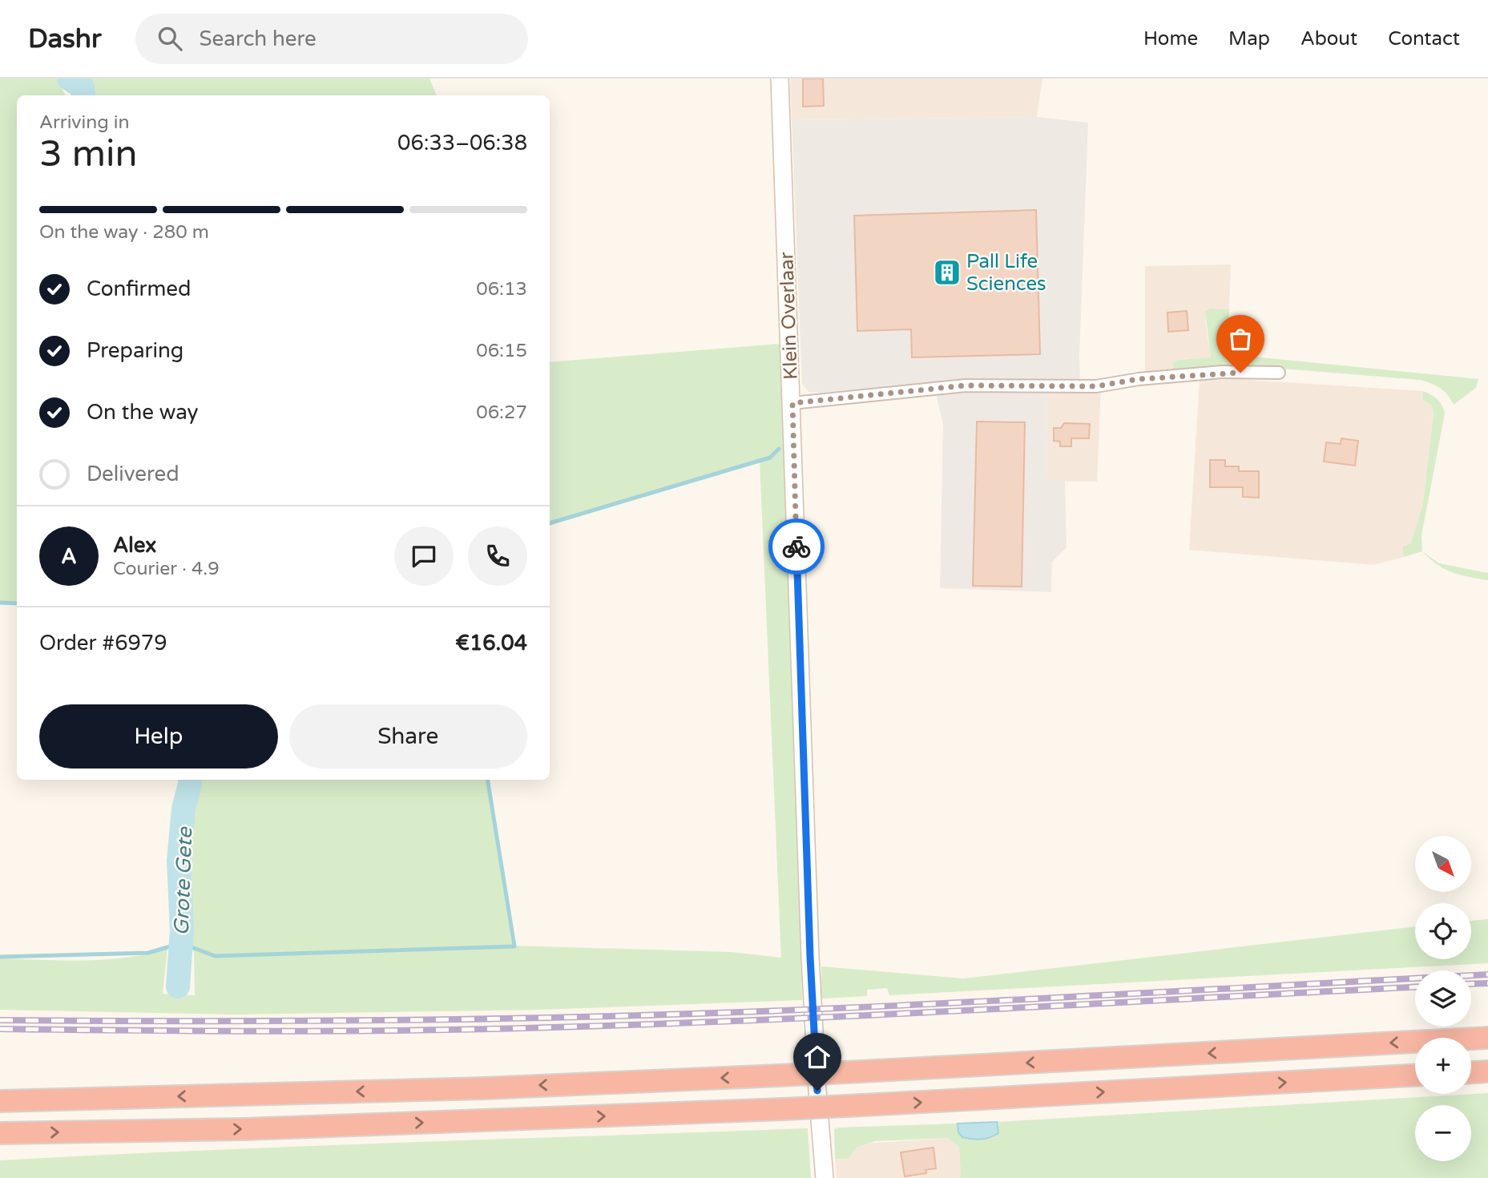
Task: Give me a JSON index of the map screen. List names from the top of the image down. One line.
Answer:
{"streets":{"main road":["Klein Overlaar"]},"water":["Grote Gete"],"places":{"building":["Pall Life Sciences"]},"north":"bottom right","page":{"header":"Dashr","search":"Search here","nav":["Home","Map","About","Contact"],"heading":["3 min","Arriving in","06:33–06:38"],"panel":["Alex","Courier · 4.9","Order #6979","€16.04"],"bar":"On the way · 280 m","list":[["Confirmed","06:13"],["Preparing","06:15"],["On the way","06:27"],"Delivered"],"round":"A","buttons":["Help","Share"],"map_buttons":["+","−"]}}
